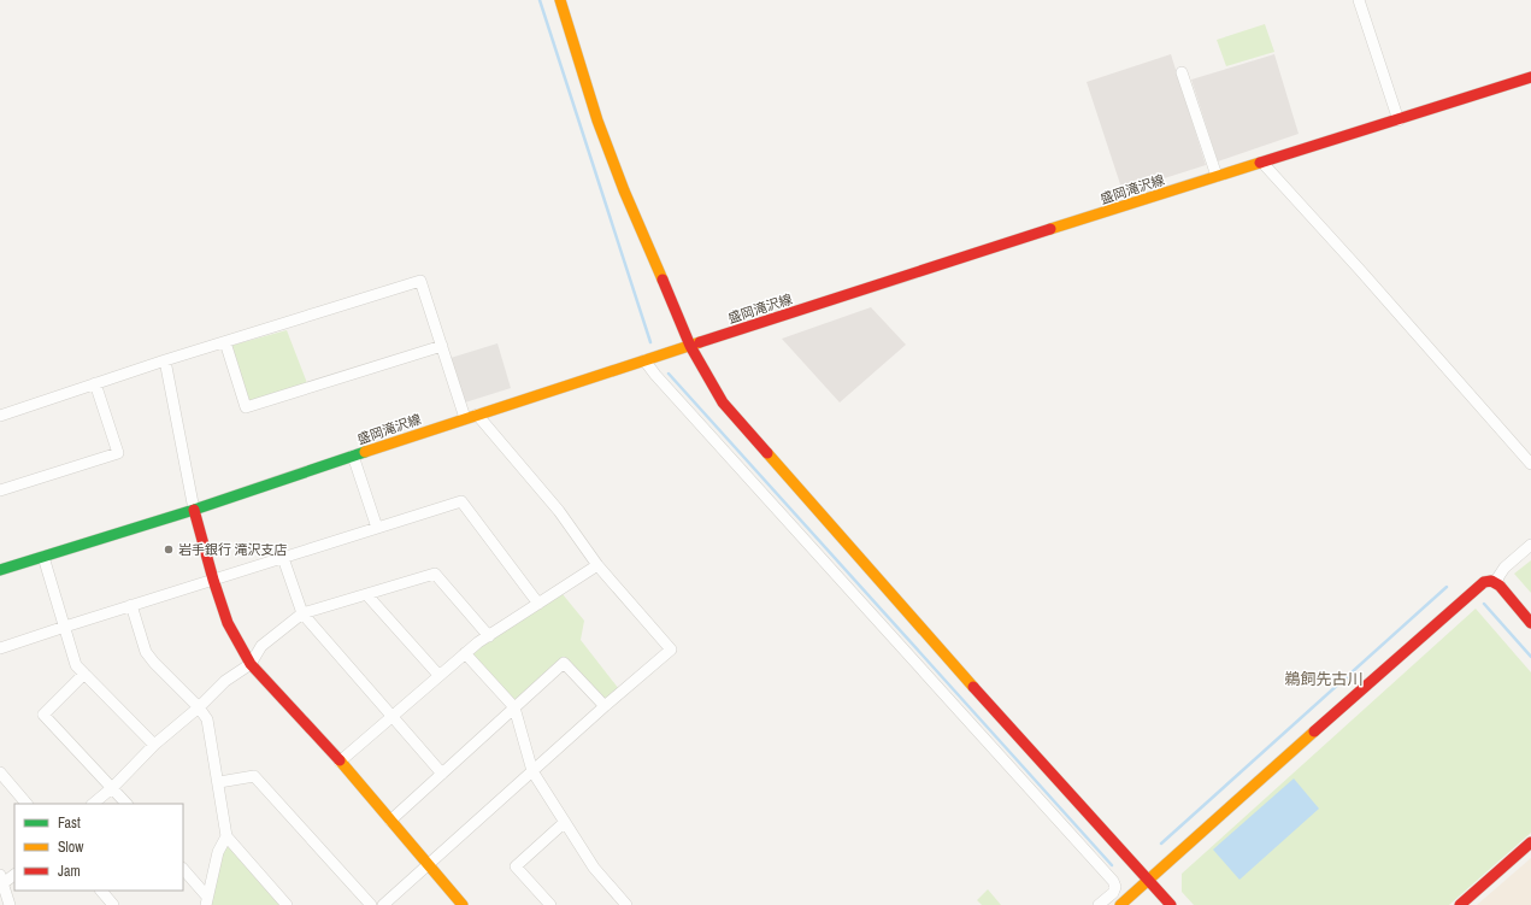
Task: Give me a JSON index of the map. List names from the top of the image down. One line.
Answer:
{"streets":{"street":["盛岡滝沢線"]},"districts":["鵜飼先古川"],"places":["岩手銀行 滝沢支店"],"legend":["Fast","Slow","Jam"]}
